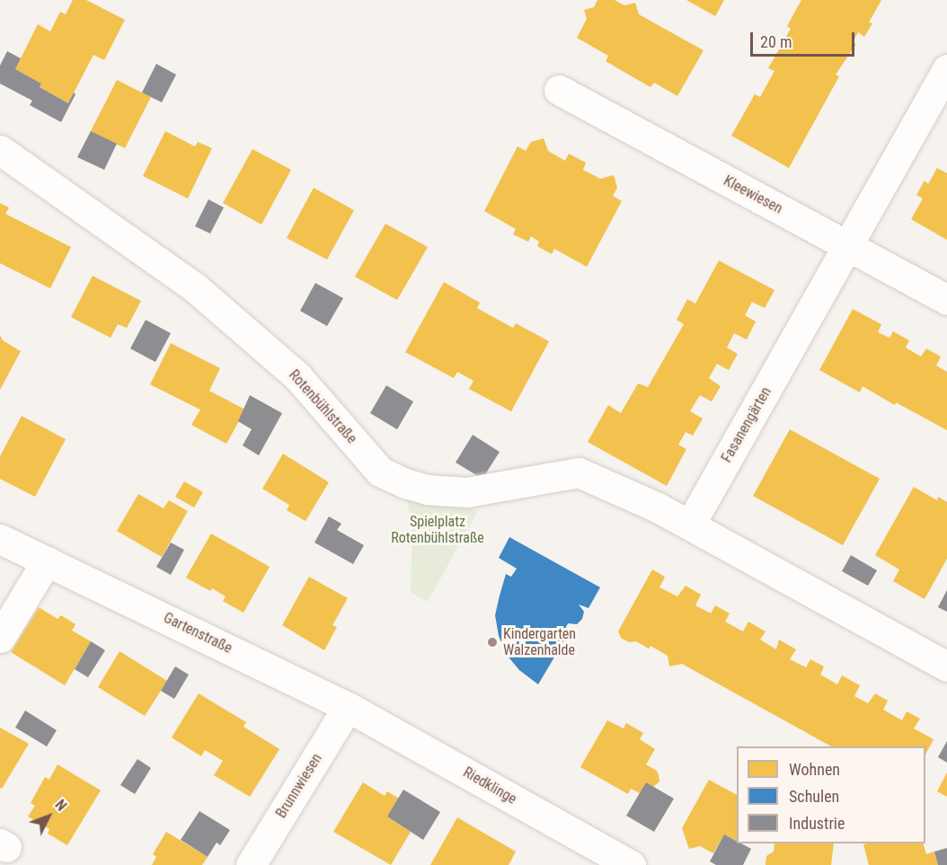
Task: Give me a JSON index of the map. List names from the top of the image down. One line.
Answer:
{"streets":{"street":["Kleewiesen","Rotenbühlstraße","Fasanengärten","Gartenstraße","Brunnwiesen","Riedklinge"]},"crossings":[["Kleewiesen","Fasanengärten"],["Rotenbühlstraße","Fasanengärten"],["Gartenstraße","Brunnwiesen"],["Gartenstraße","Riedklinge"],["Brunnwiesen","Riedklinge"]],"parks":["Spielplatz Rotenbühlstraße"],"places":["Kindergarten Walzenhalde"],"legend":["Wohnen","Schulen","Industrie"],"scale_bar":"20 m","north":"top right"}
